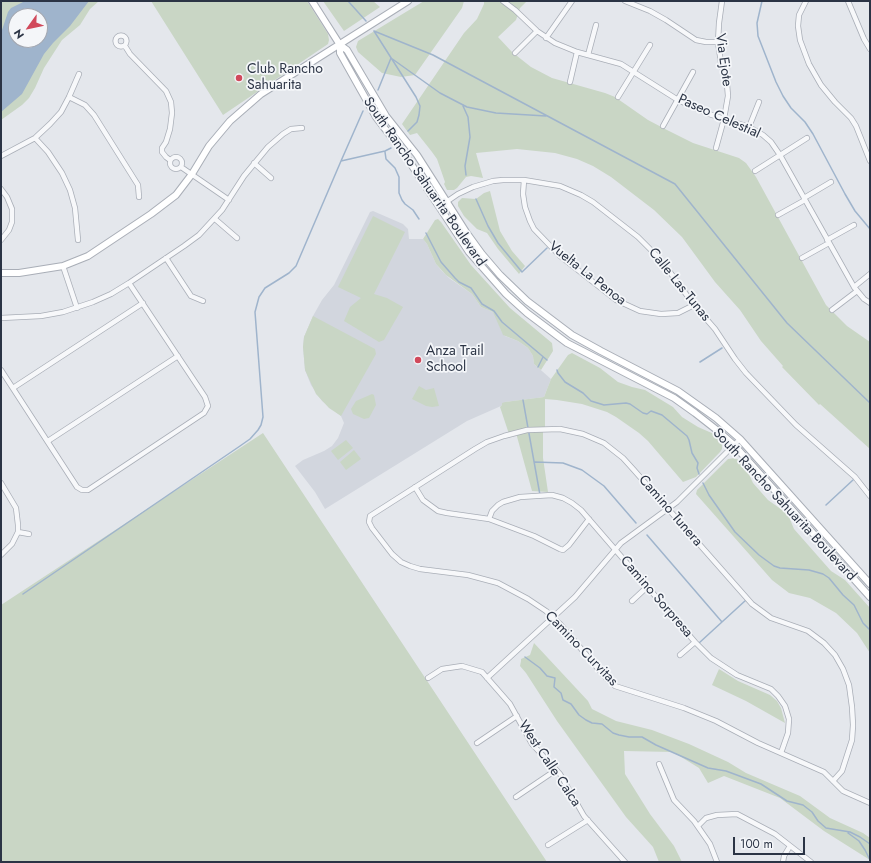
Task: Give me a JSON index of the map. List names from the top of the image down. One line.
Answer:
{"streets":{"street":["Via Ejote","Paseo Celestial","South Rancho Sahuarita Boulevard","Vuelta La Penoa","Calle Las Tunas","Camino Tunera","Camino Sorpresa","Camino Curvitas","West Calle Calca"]},"crossings":[["Via Ejote","Paseo Celestial"],["South Rancho Sahuarita Boulevard","Calle Las Tunas"],["Vuelta La Penoa","Calle Las Tunas"],["Camino Tunera","Camino Curvitas"],["Camino Sorpresa","Camino Curvitas"]],"places":["Club Rancho Sahuarita","Anza Trail School"],"scale_bar":"100 m","north":"bottom left"}
